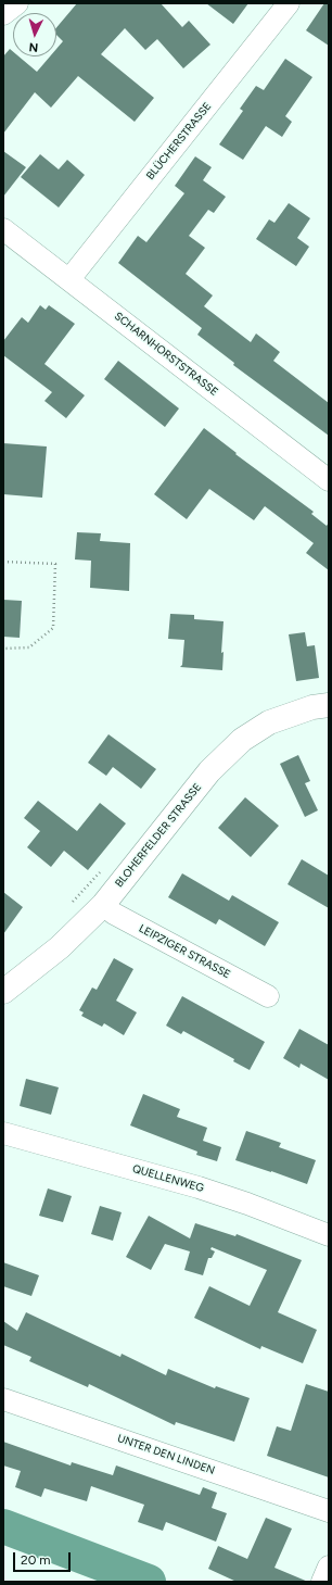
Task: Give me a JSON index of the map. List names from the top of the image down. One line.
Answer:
{"streets":{"street":["BLÜCHERSTRASSE","SCHARNHORSTSTRASSE","BLOHERFELDER STRASSE","LEIPZIGER STRASSE","QUELLENWEG","UNTER DEN LINDEN"]},"crossings":[["BLÜCHERSTRASSE","SCHARNHORSTSTRASSE"],["BLOHERFELDER STRASSE","LEIPZIGER STRASSE"]],"scale_bar":"20 m","north":"bottom"}
